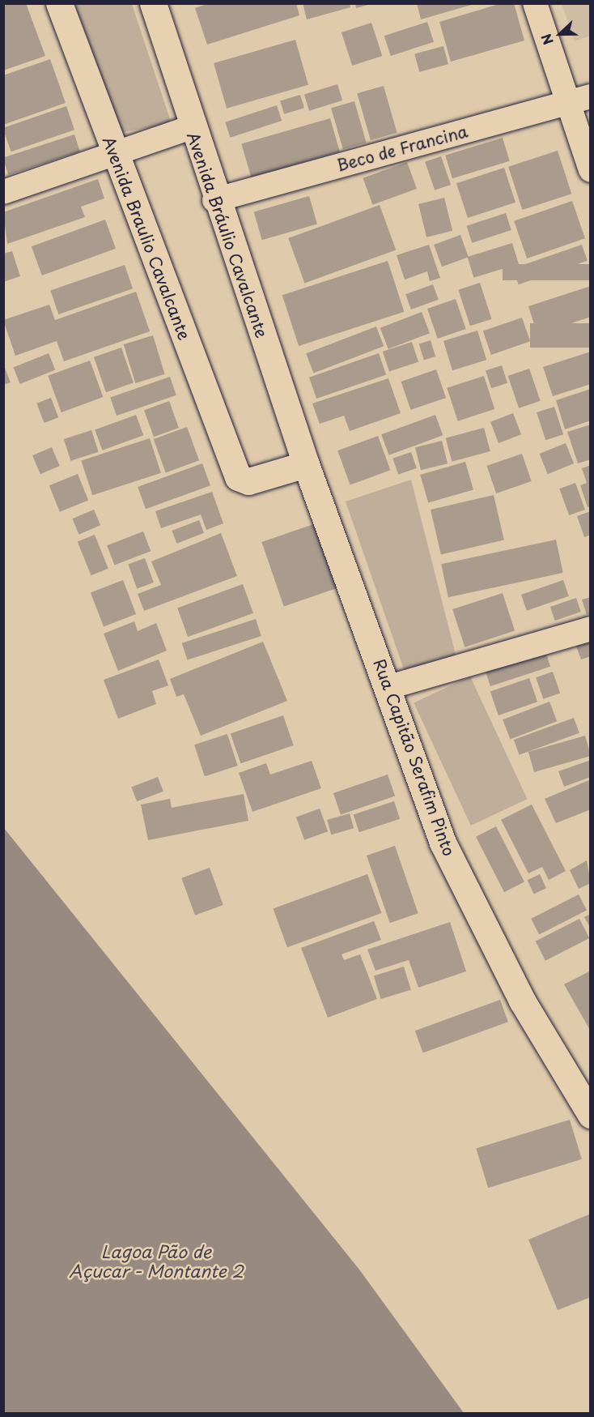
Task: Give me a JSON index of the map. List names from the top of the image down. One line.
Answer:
{"streets":{"street":["Beco de Francina","Avenida Bráulio Cavalcante","Avenida Braulio Cavalcante","Rua Capitão Serafim Pinto"]},"crossings":[["Beco de Francina","Avenida Bráulio Cavalcante"],["Avenida Bráulio Cavalcante","Avenida Braulio Cavalcante"],["Avenida Bráulio Cavalcante","Rua Capitão Serafim Pinto"],["Avenida Braulio Cavalcante","Rua Capitão Serafim Pinto"]],"water":["Lagoa Pão de Açucar - Montante 2"],"north":"left"}
